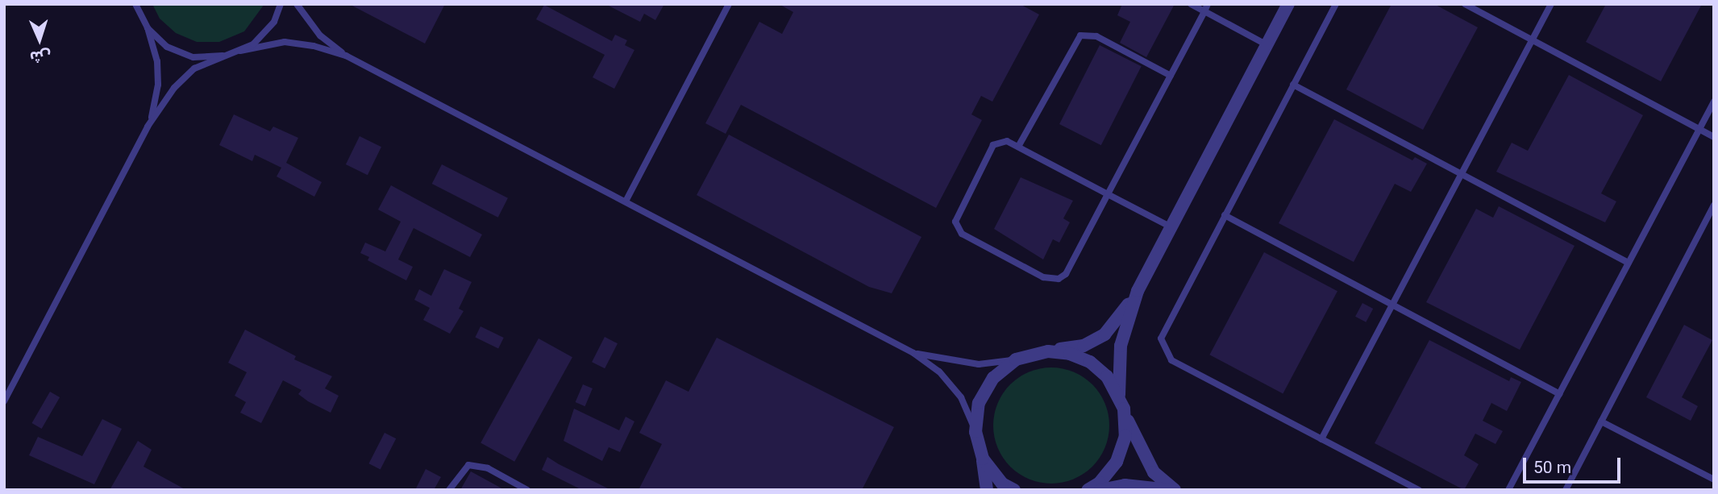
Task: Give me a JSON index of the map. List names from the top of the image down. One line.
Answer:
{"scale_bar":"50 m","north":"bottom"}
